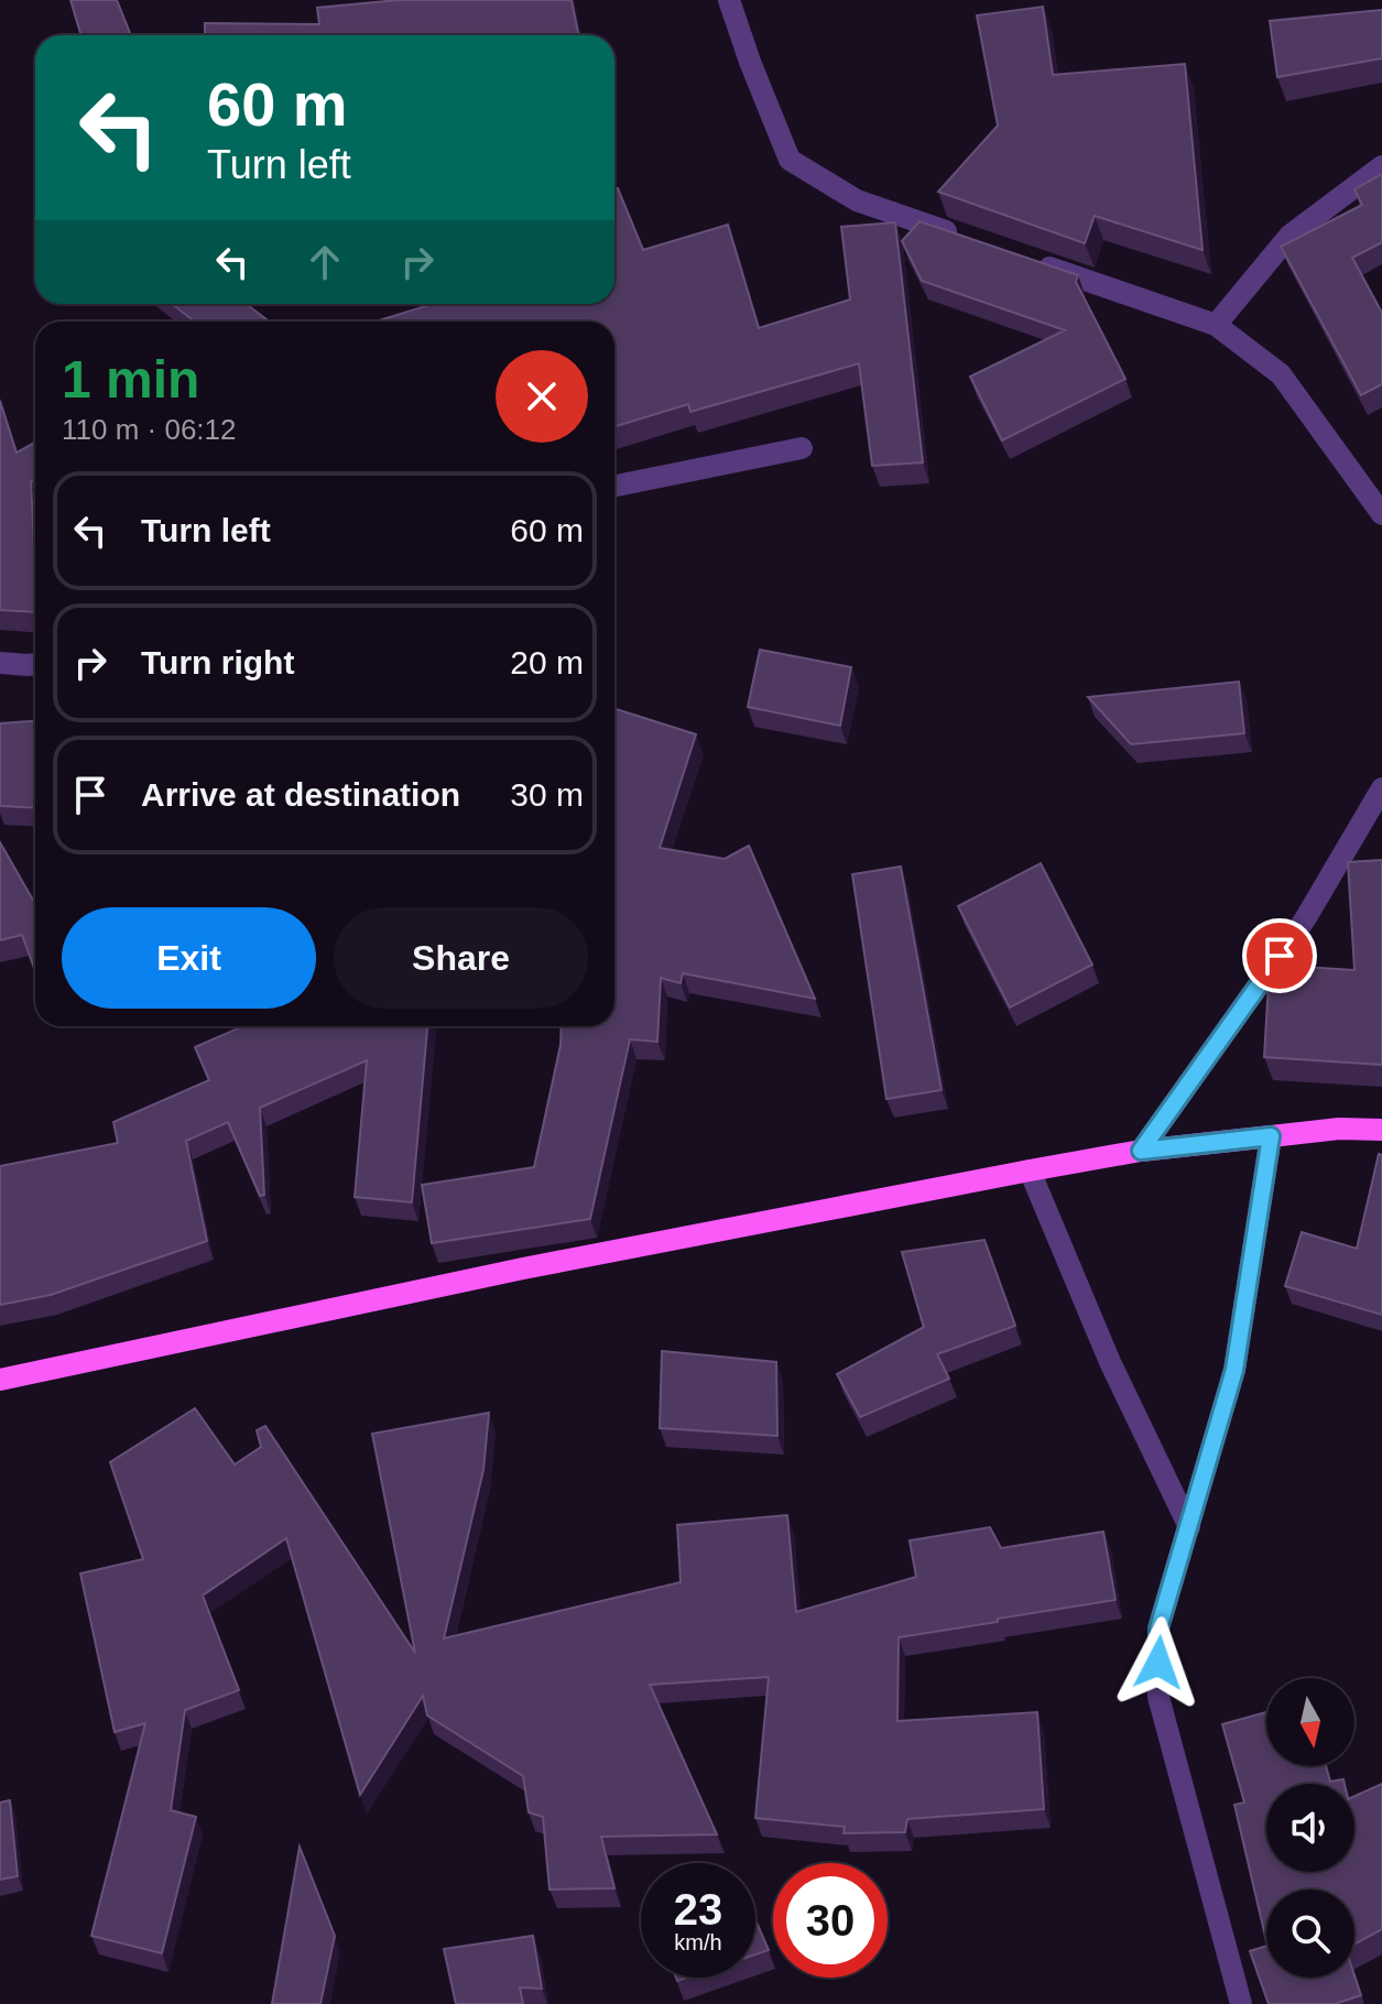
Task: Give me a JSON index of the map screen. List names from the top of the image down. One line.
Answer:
{"north":"bottom","page":{"turn":["60 m","Turn left"],"heading":["1 min","110 m · 06:12"],"list":[{"name":"Turn left","value":"60 m"},{"name":"Turn right","value":"20 m"},{"name":"Arrive at destination","value":"30 m"}],"buttons":["Exit","Share"],"speed":"23 km/h","limit":"30"}}
